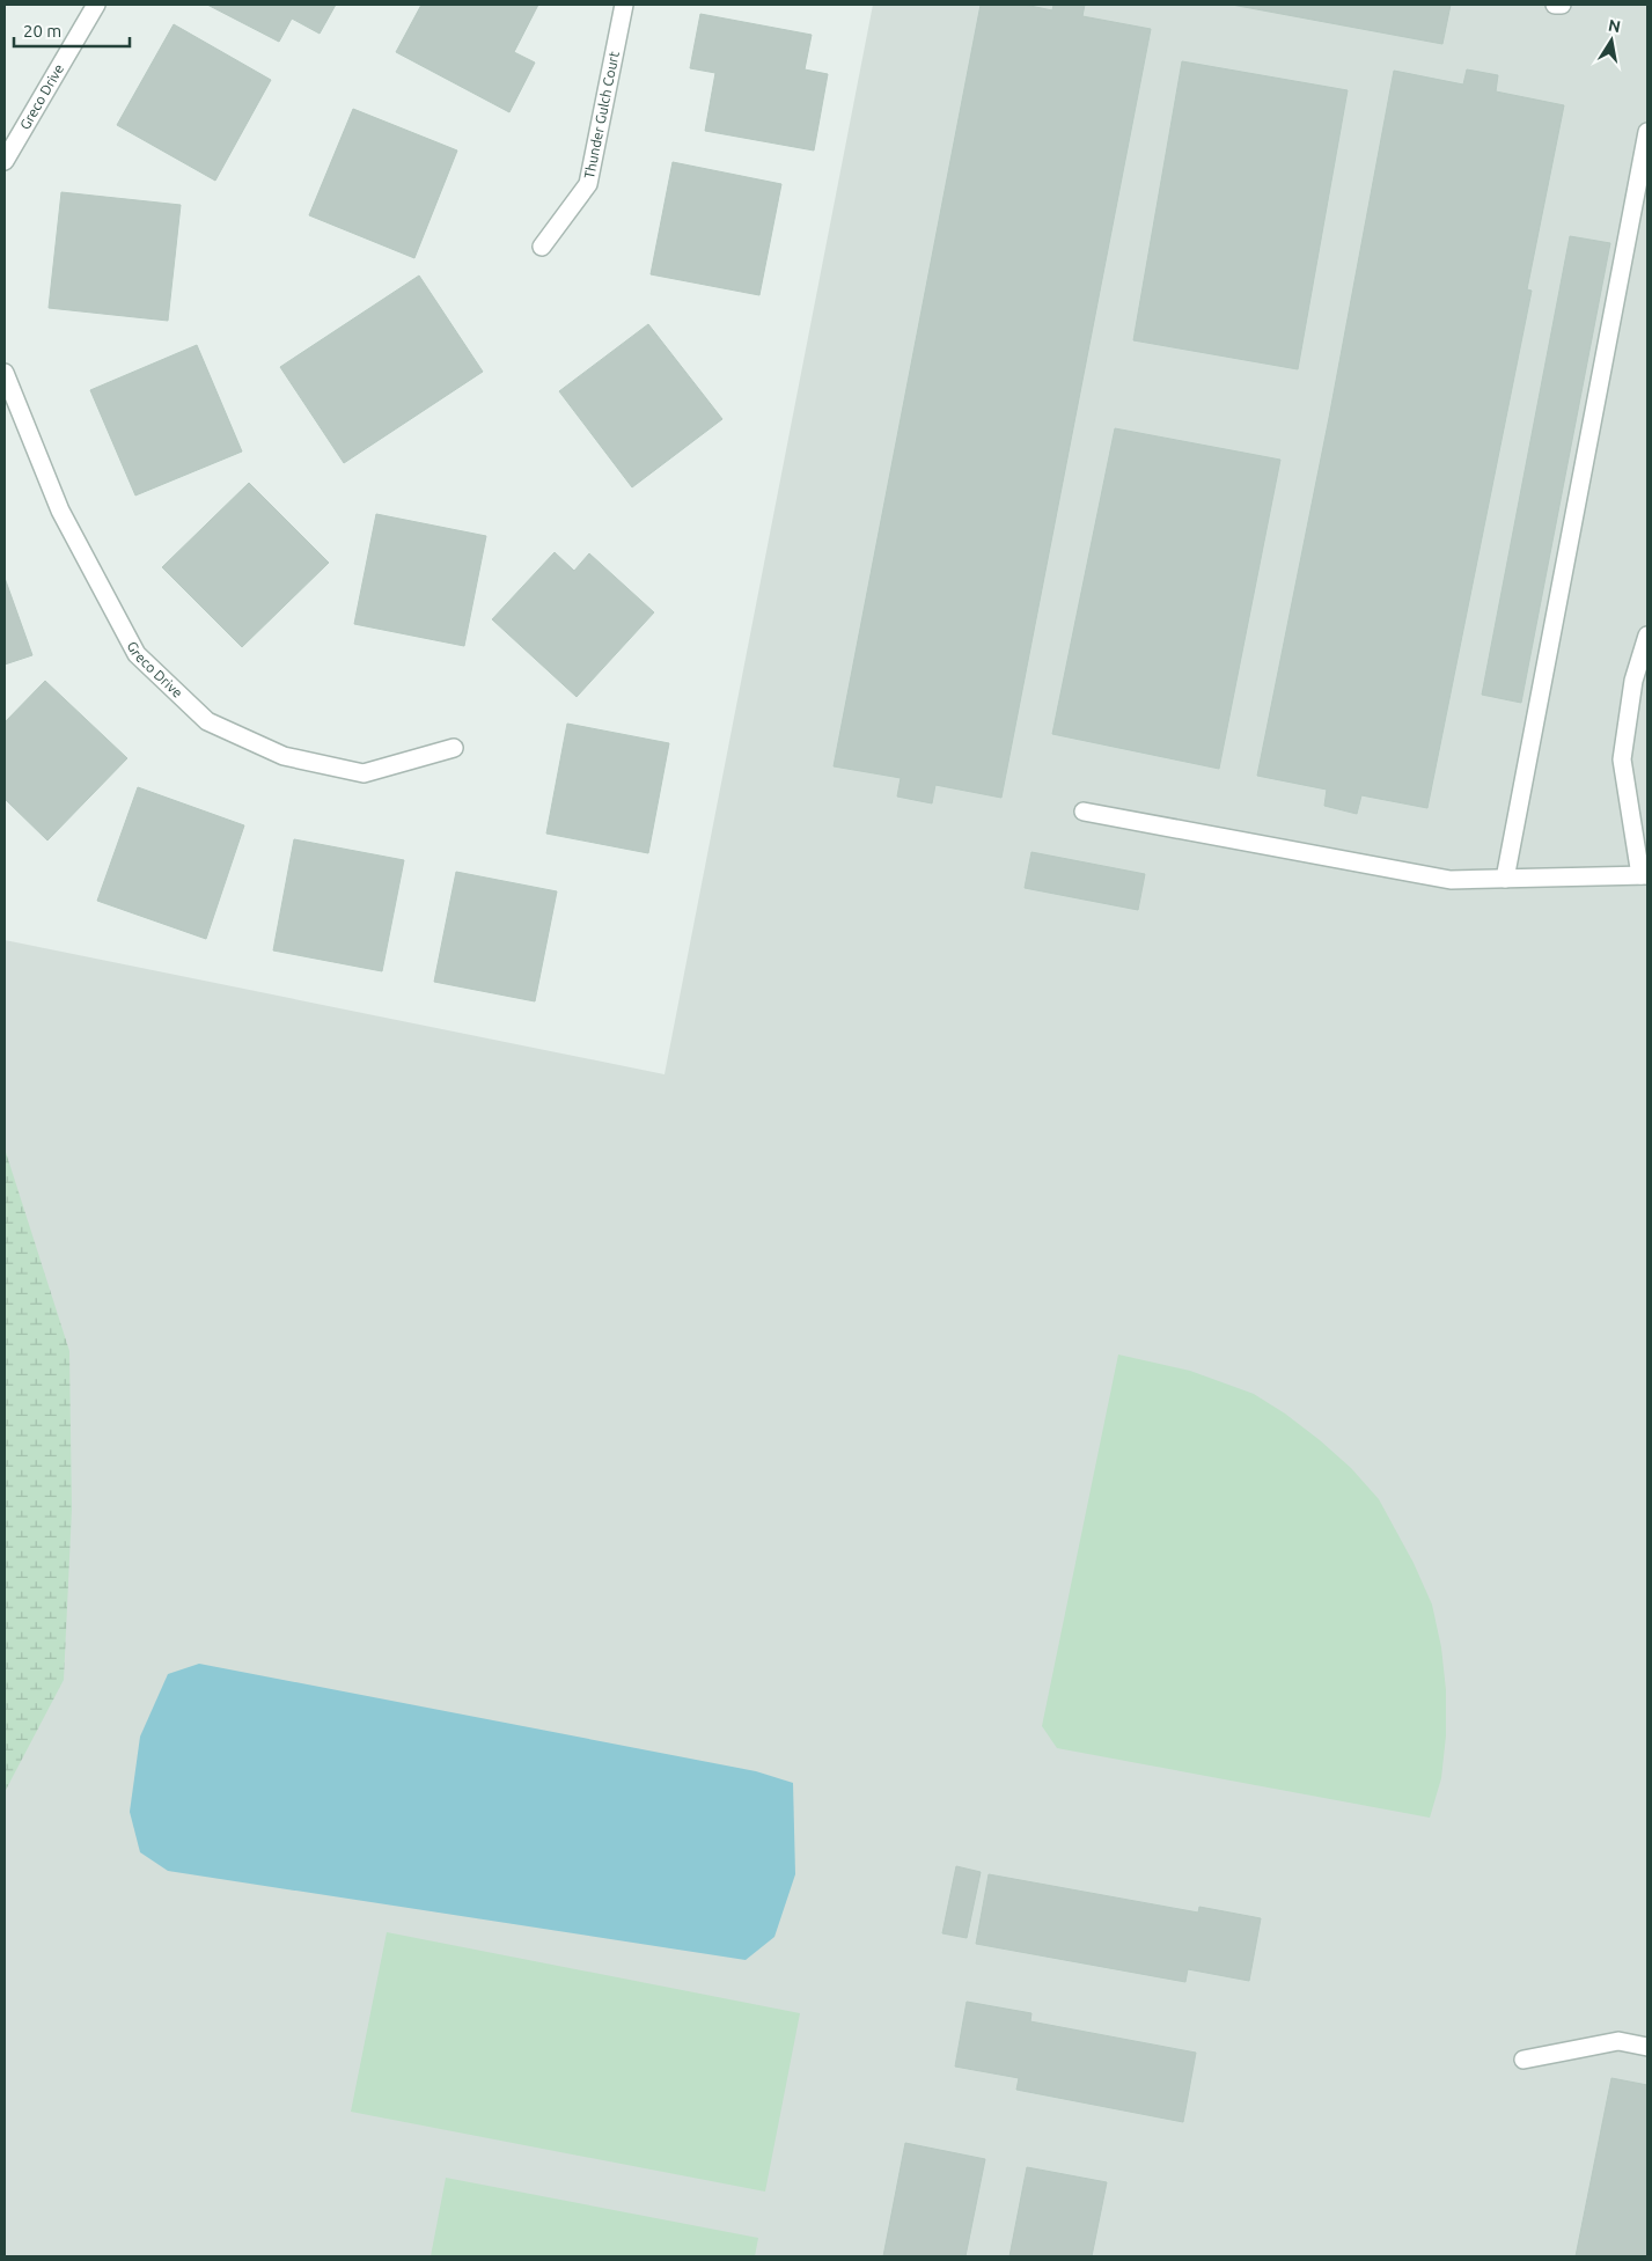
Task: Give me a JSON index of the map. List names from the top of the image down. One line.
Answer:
{"streets":{"street":["Greco Drive","Thunder Gulch Court"]},"scale_bar":"20 m","north":"top"}
